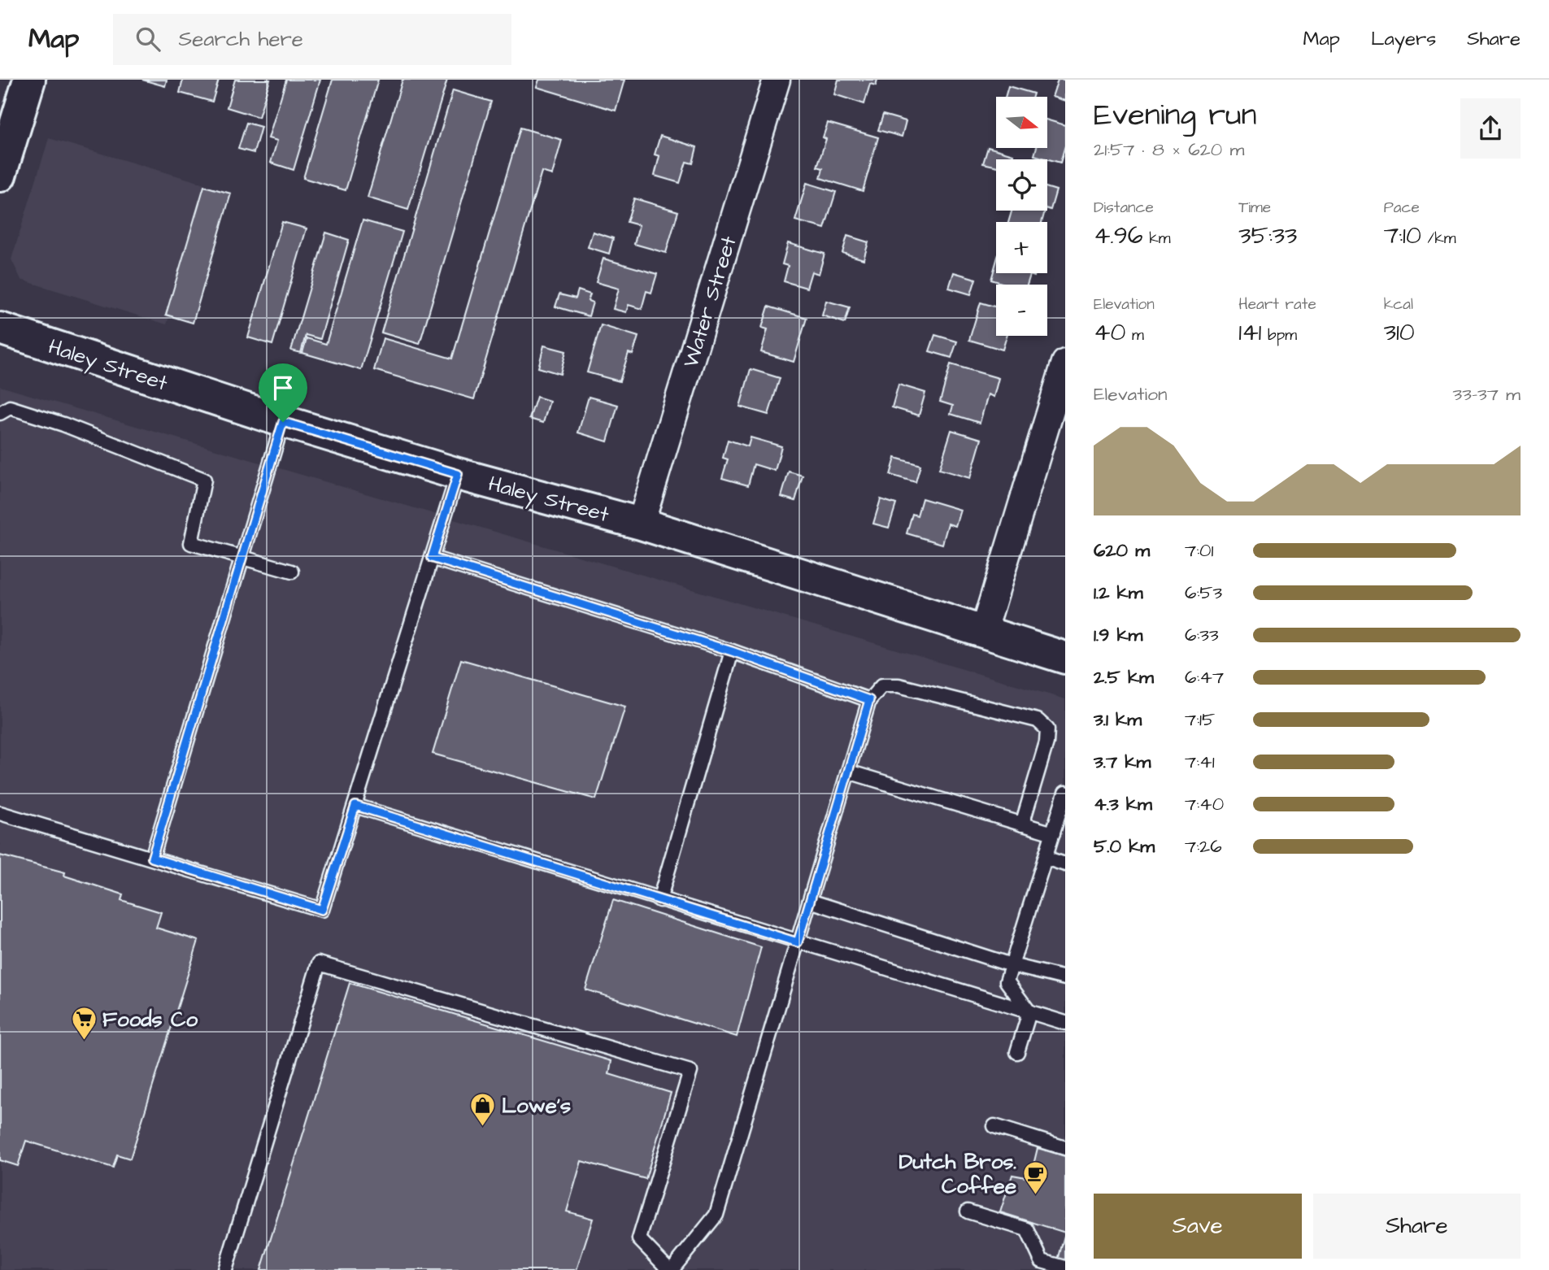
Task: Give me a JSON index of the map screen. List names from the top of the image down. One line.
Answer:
{"streets":{"main road":["Haley Street"],"street":["Water Street"]},"crossings":[["Water Street","Haley Street"]],"places":{"supermarket":["Foods Co"],"shop":["Lowe's"],"cafe":["Dutch Bros. Coffee"]},"north":"right","page":{"header":"Map","search":"Search here","nav":["Map","Layers","Share"],"heading":["Evening run","21:57 · 8 × 620 m"],"map_buttons":["+","−"],"stats":[["Distance","4.96 km"],["Time","35:33"],["Pace","7:10 /km"],["Elevation","40 m"],["Heart rate","141 bpm"],["kcal","310"]],"chart":["Elevation","33–37 m"],"list":[{"name":"620 m","note":"7:01"},{"name":"1.2 km","note":"6:53"},{"name":"1.9 km","note":"6:33"},{"name":"2.5 km","note":"6:47"},{"name":"3.1 km","note":"7:15"},{"name":"3.7 km","note":"7:41"},{"name":"4.3 km","note":"7:40"},{"name":"5.0 km","note":"7:26"}],"buttons":["Save","Share"]}}
